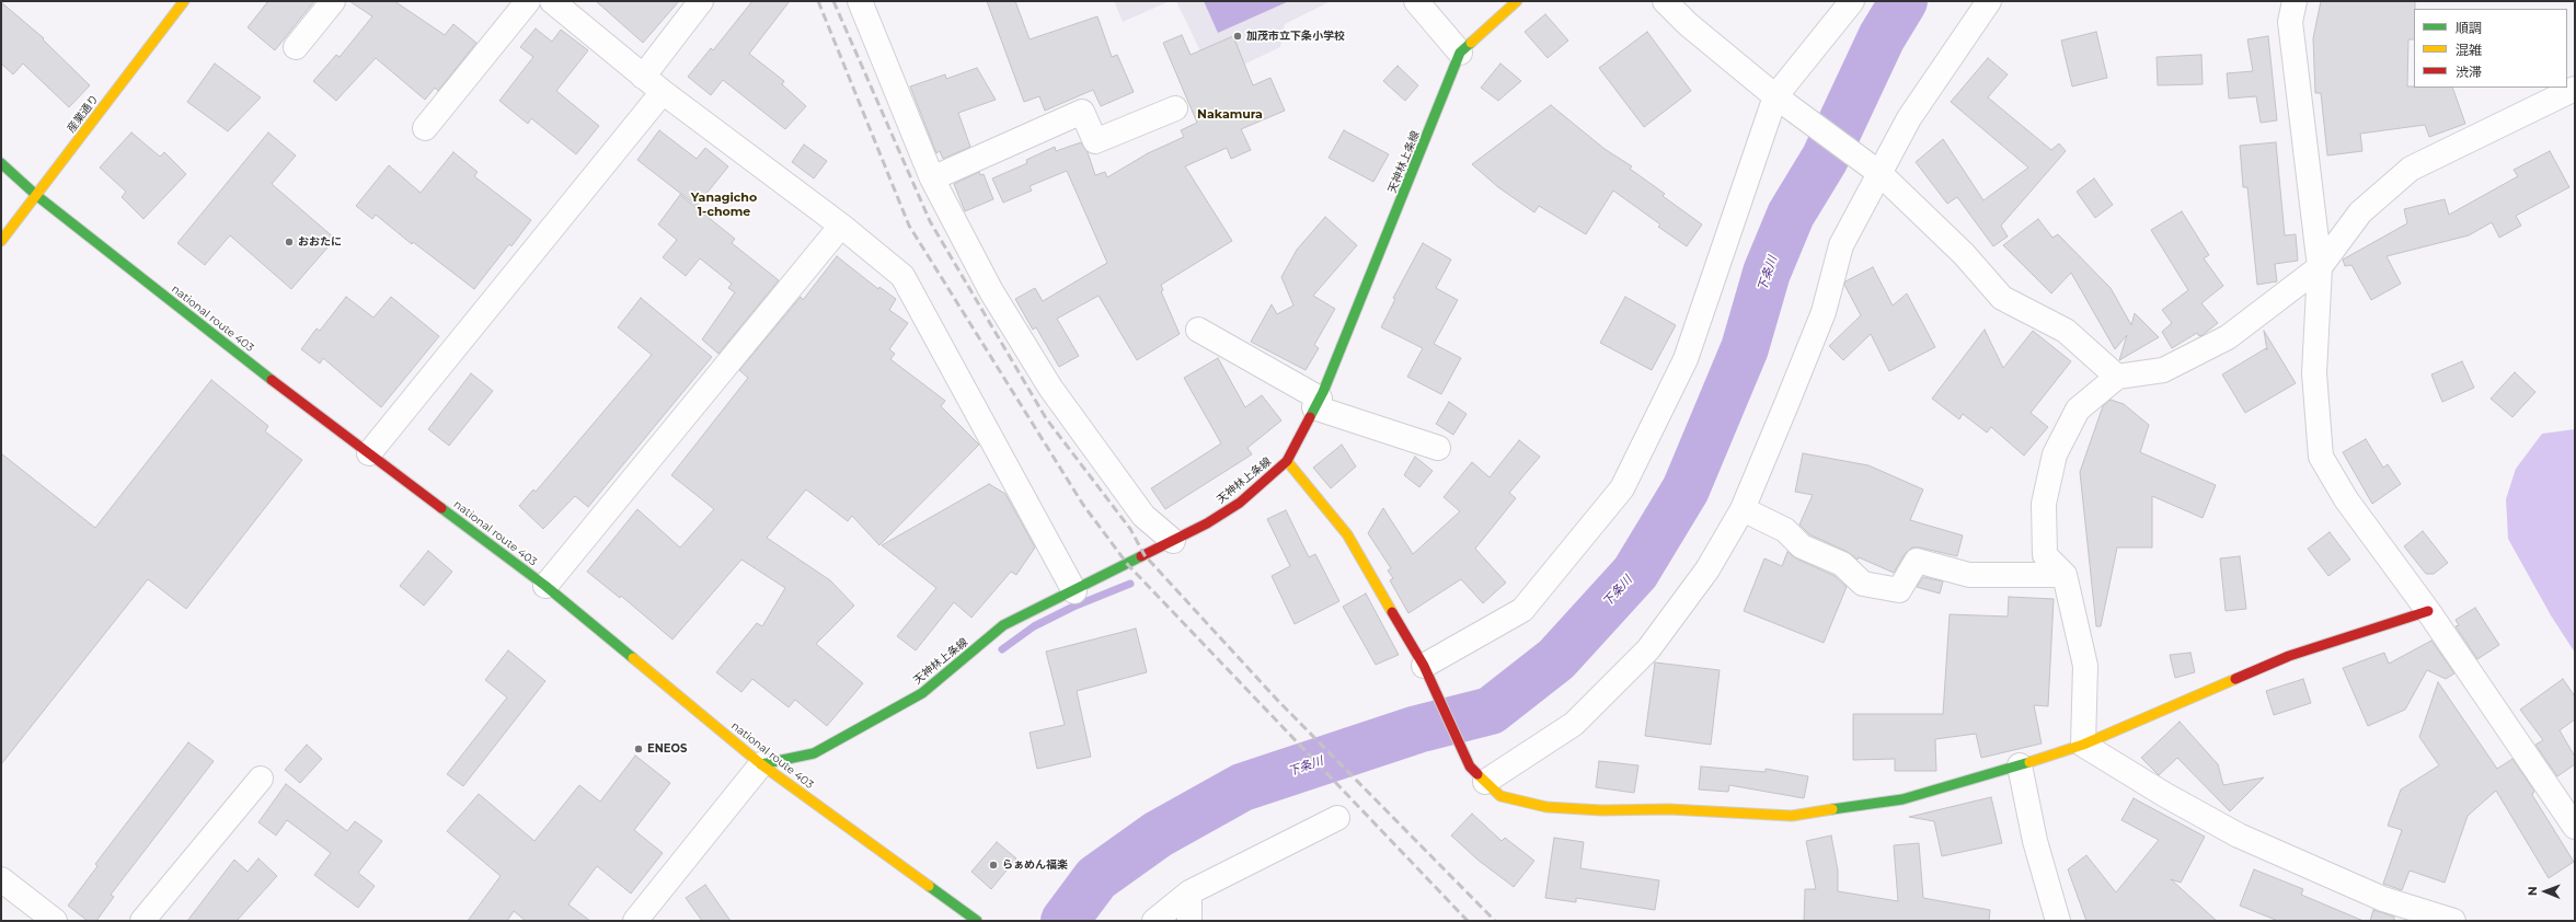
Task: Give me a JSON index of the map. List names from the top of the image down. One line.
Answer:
{"streets":{"main road":["産業通り","天神林上条線","national route 403"]},"crossings":[["産業通り","national route 403"],["天神林上条線","national route 403"]],"districts":["Nakamura","Yanagicho 1-chome"],"water":["下条川"],"places":["加茂市立下条小学校","おおたに","ENEOS","らぁめん福楽"],"legend":["順調","混雑","渋滞"],"north":"left"}
